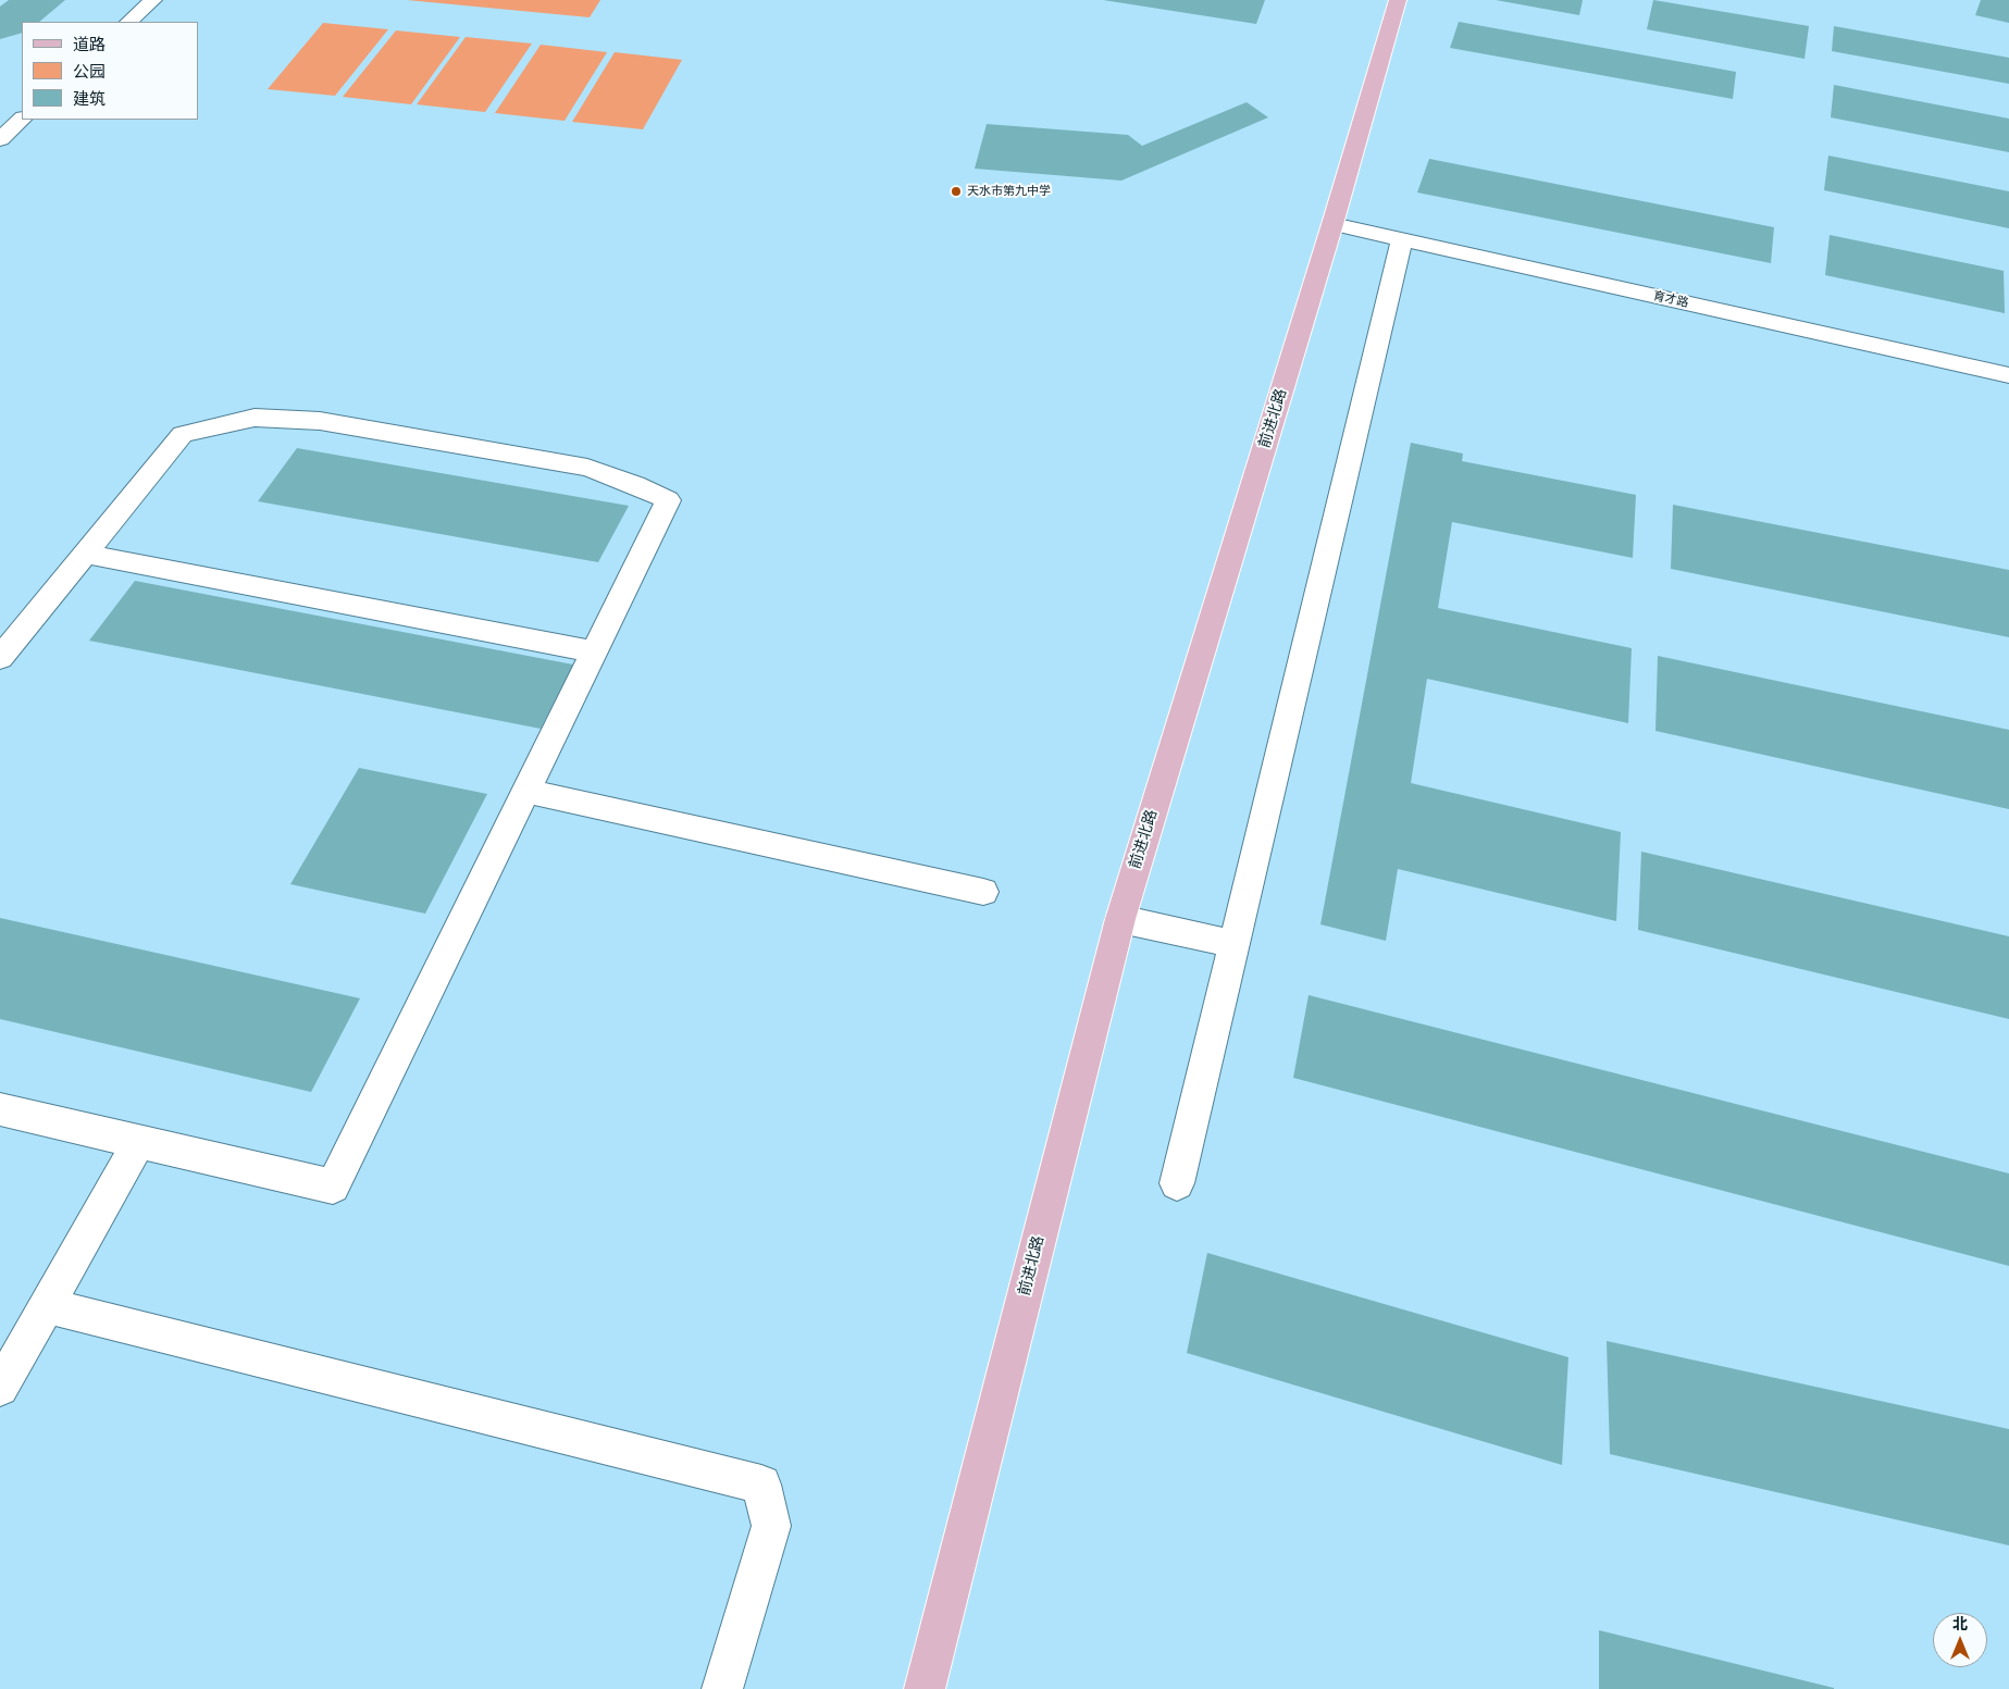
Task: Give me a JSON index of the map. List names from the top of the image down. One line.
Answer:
{"streets":{"main road":["前进北路"],"street":["育才路"]},"crossings":[["育才路","前进北路"]],"places":["天水市第九中学"],"legend":["道路","公园","建筑"],"north":"top"}
